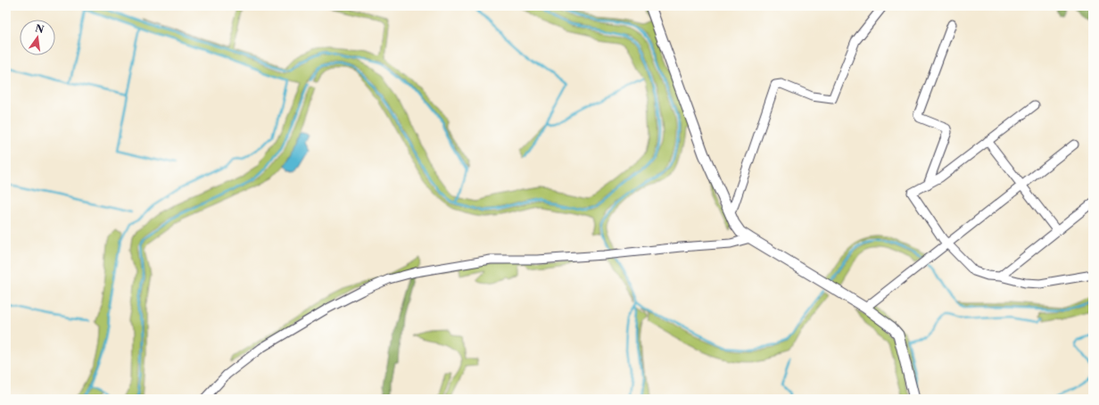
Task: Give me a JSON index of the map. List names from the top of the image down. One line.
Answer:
{"north":"top"}
